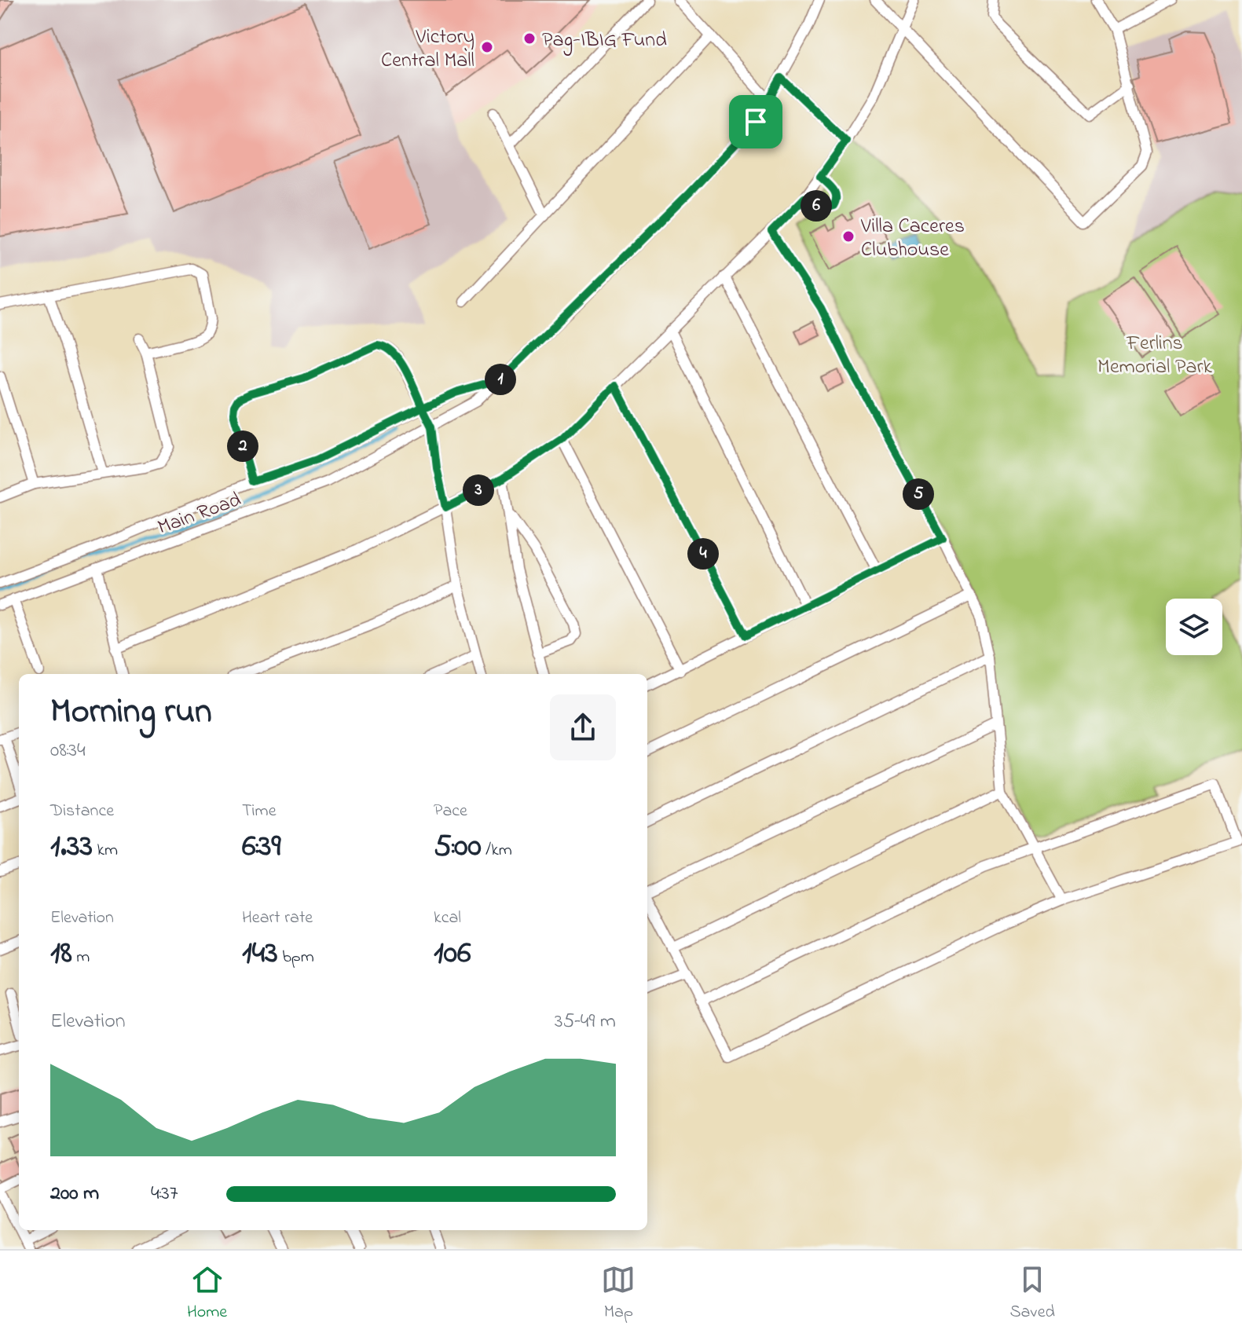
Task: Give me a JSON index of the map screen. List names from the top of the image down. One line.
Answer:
{"streets":{"street":["Main Road"]},"parks":["Ferlins Memorial Park"],"places":["Pag-IBIG Fund","Victory Central Mall","Villa Caceres Clubhouse"],"page":{"pins":["6","1","2","3","5","4"],"heading":["Morning run","08:34"],"stats":[["Distance","1.33 km"],["Time","6:39"],["Pace","5:00 /km"],["Elevation","18 m"],["Heart rate","143 bpm"],["kcal","106"]],"chart":["Elevation","35–49 m"],"list":[{"name":"200 m","note":"4:37"}],"tabs":["Home","Map","Saved"]}}
